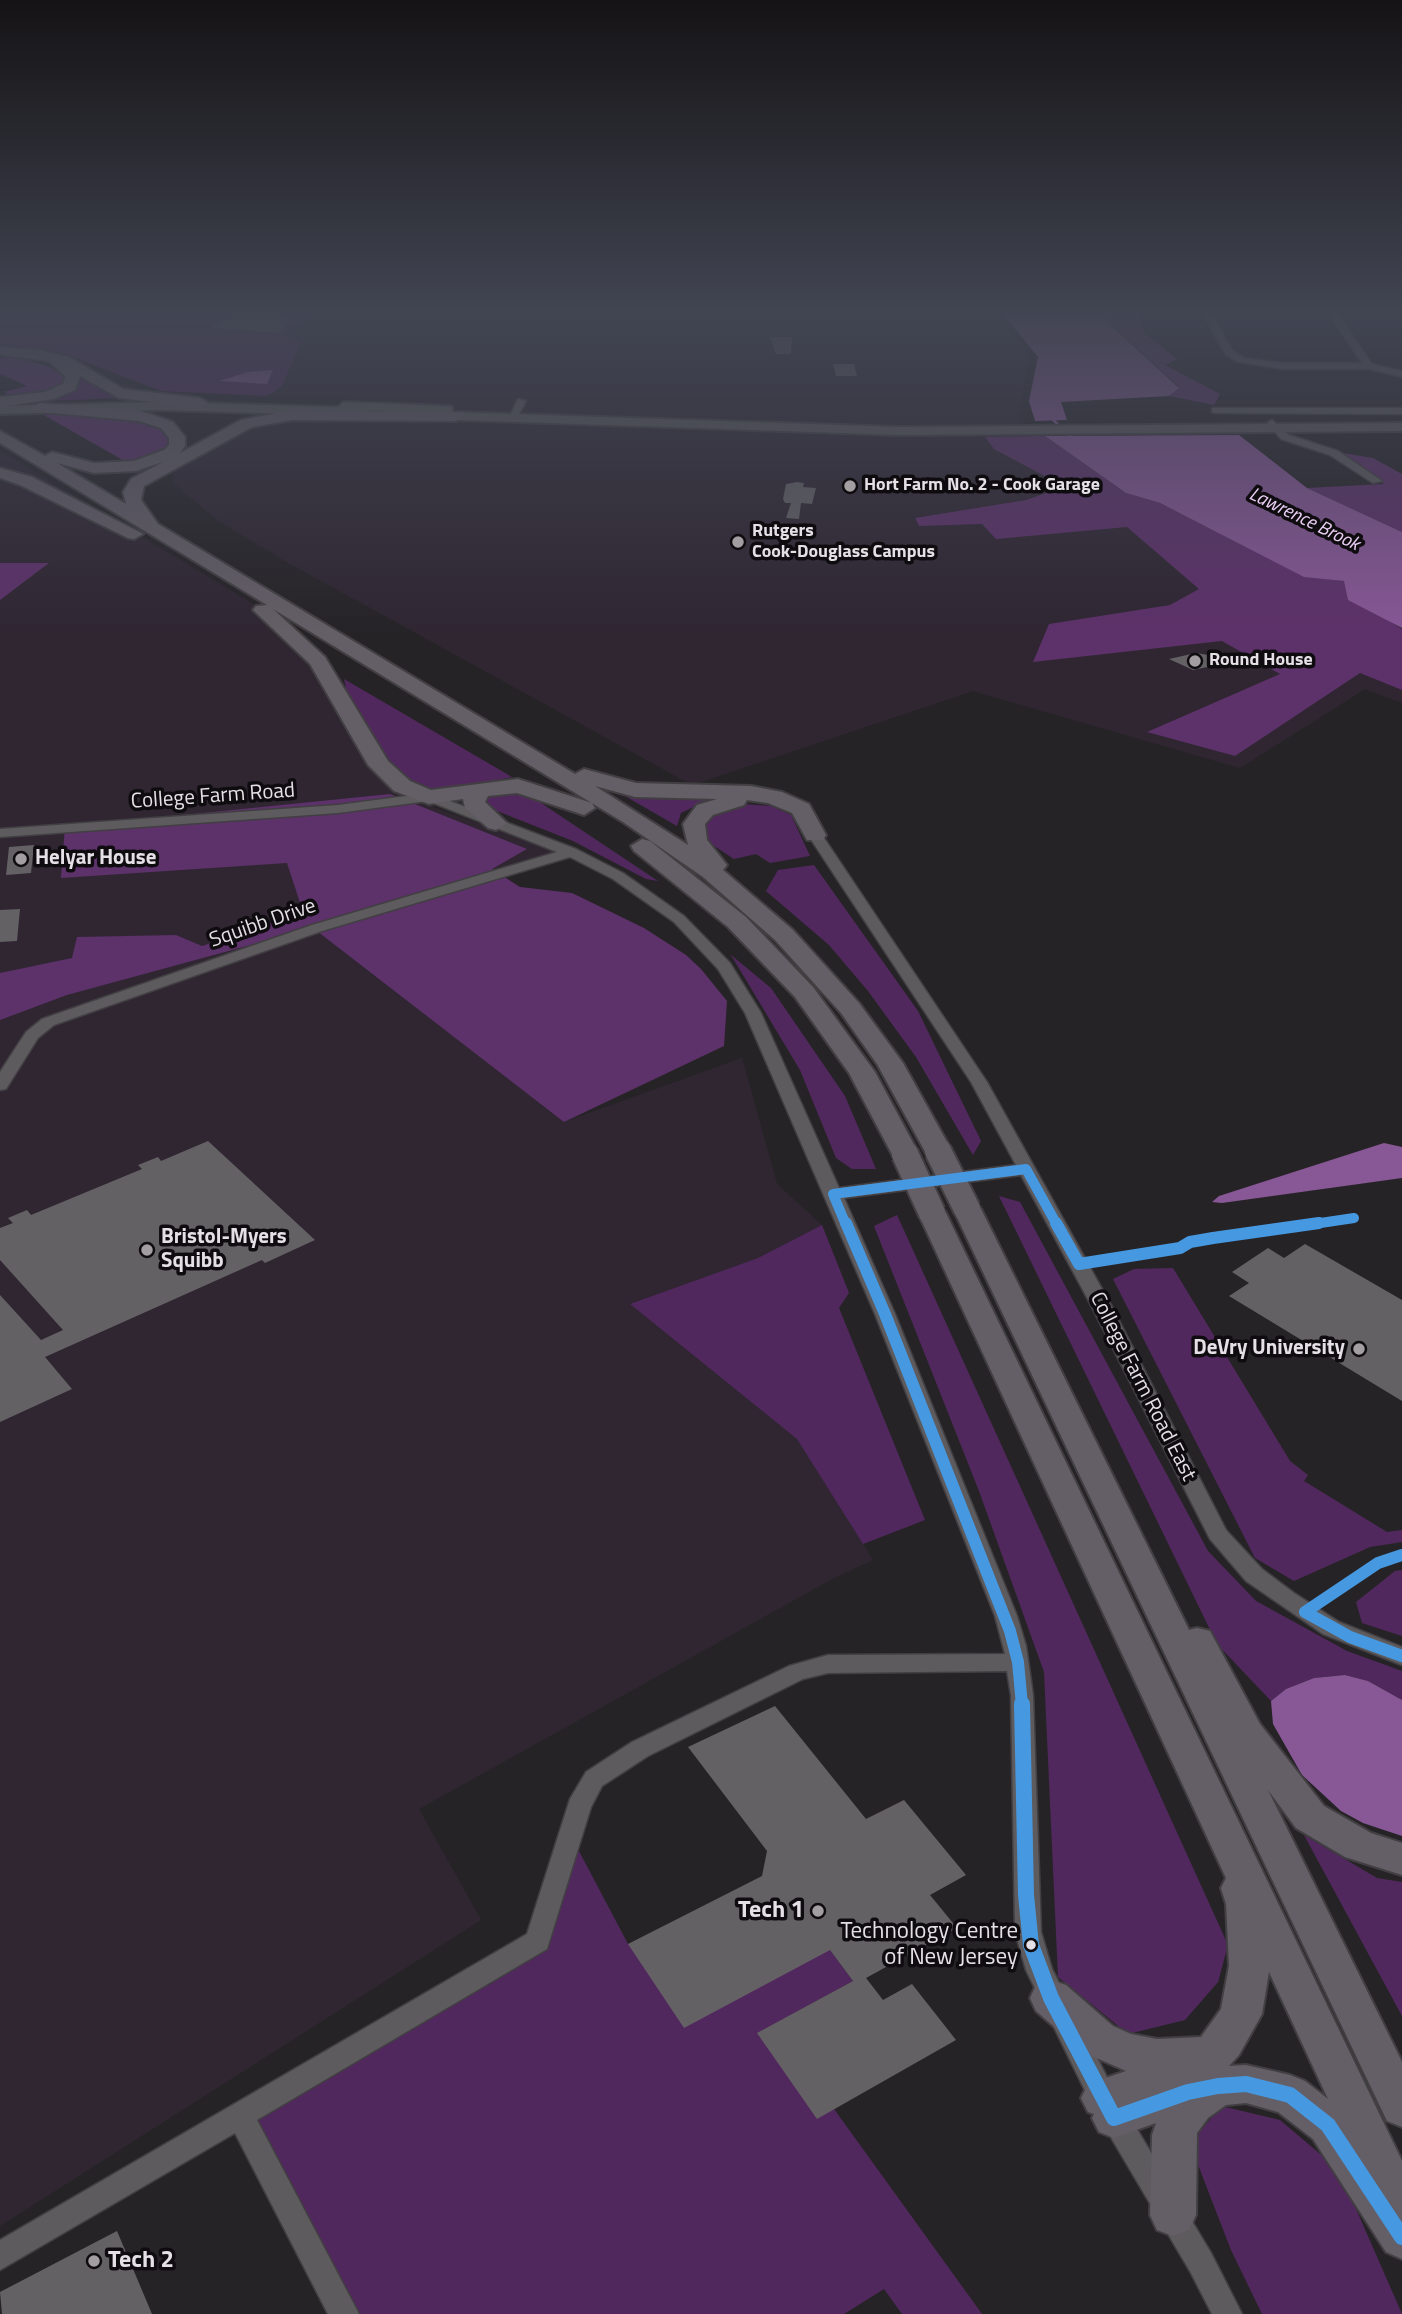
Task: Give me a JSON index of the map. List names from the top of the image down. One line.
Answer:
{"streets":{"street":["College Farm Road","Squibb Drive","College Farm Road East"]},"water":["Lawrence Brook"],"places":["Hort Farm No. 2 - Cook Garage","Rutgers Cook-Douglass Campus","Round House","Helyar House","Bristol-Myers Squibb","DeVry University","Tech 1","Technology Centre of New Jersey","Tech 2"]}
